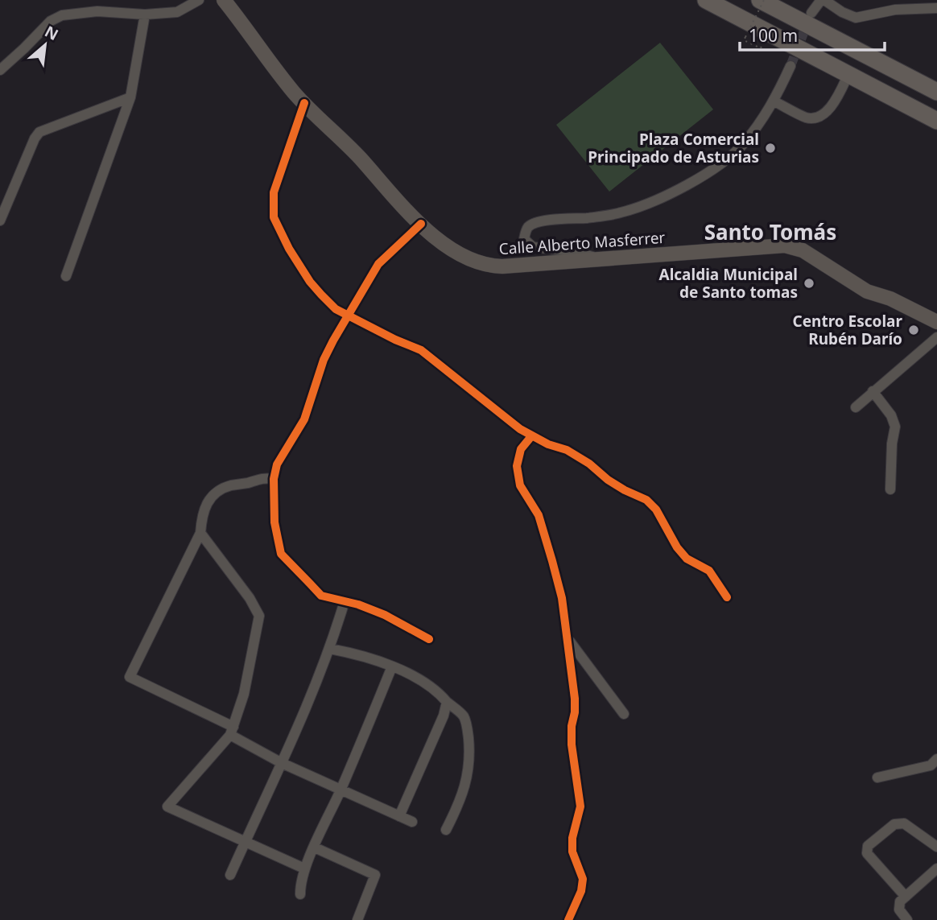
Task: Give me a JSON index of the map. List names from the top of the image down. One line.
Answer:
{"streets":{"main road":["Calle Alberto Masferrer"]},"districts":["Santo Tomás"],"places":["Plaza Comercial Principado de Asturias","Alcaldia Municipal de Santo tomas","Centro Escolar Rubén Darío"],"scale_bar":"100 m","north":"top right"}
